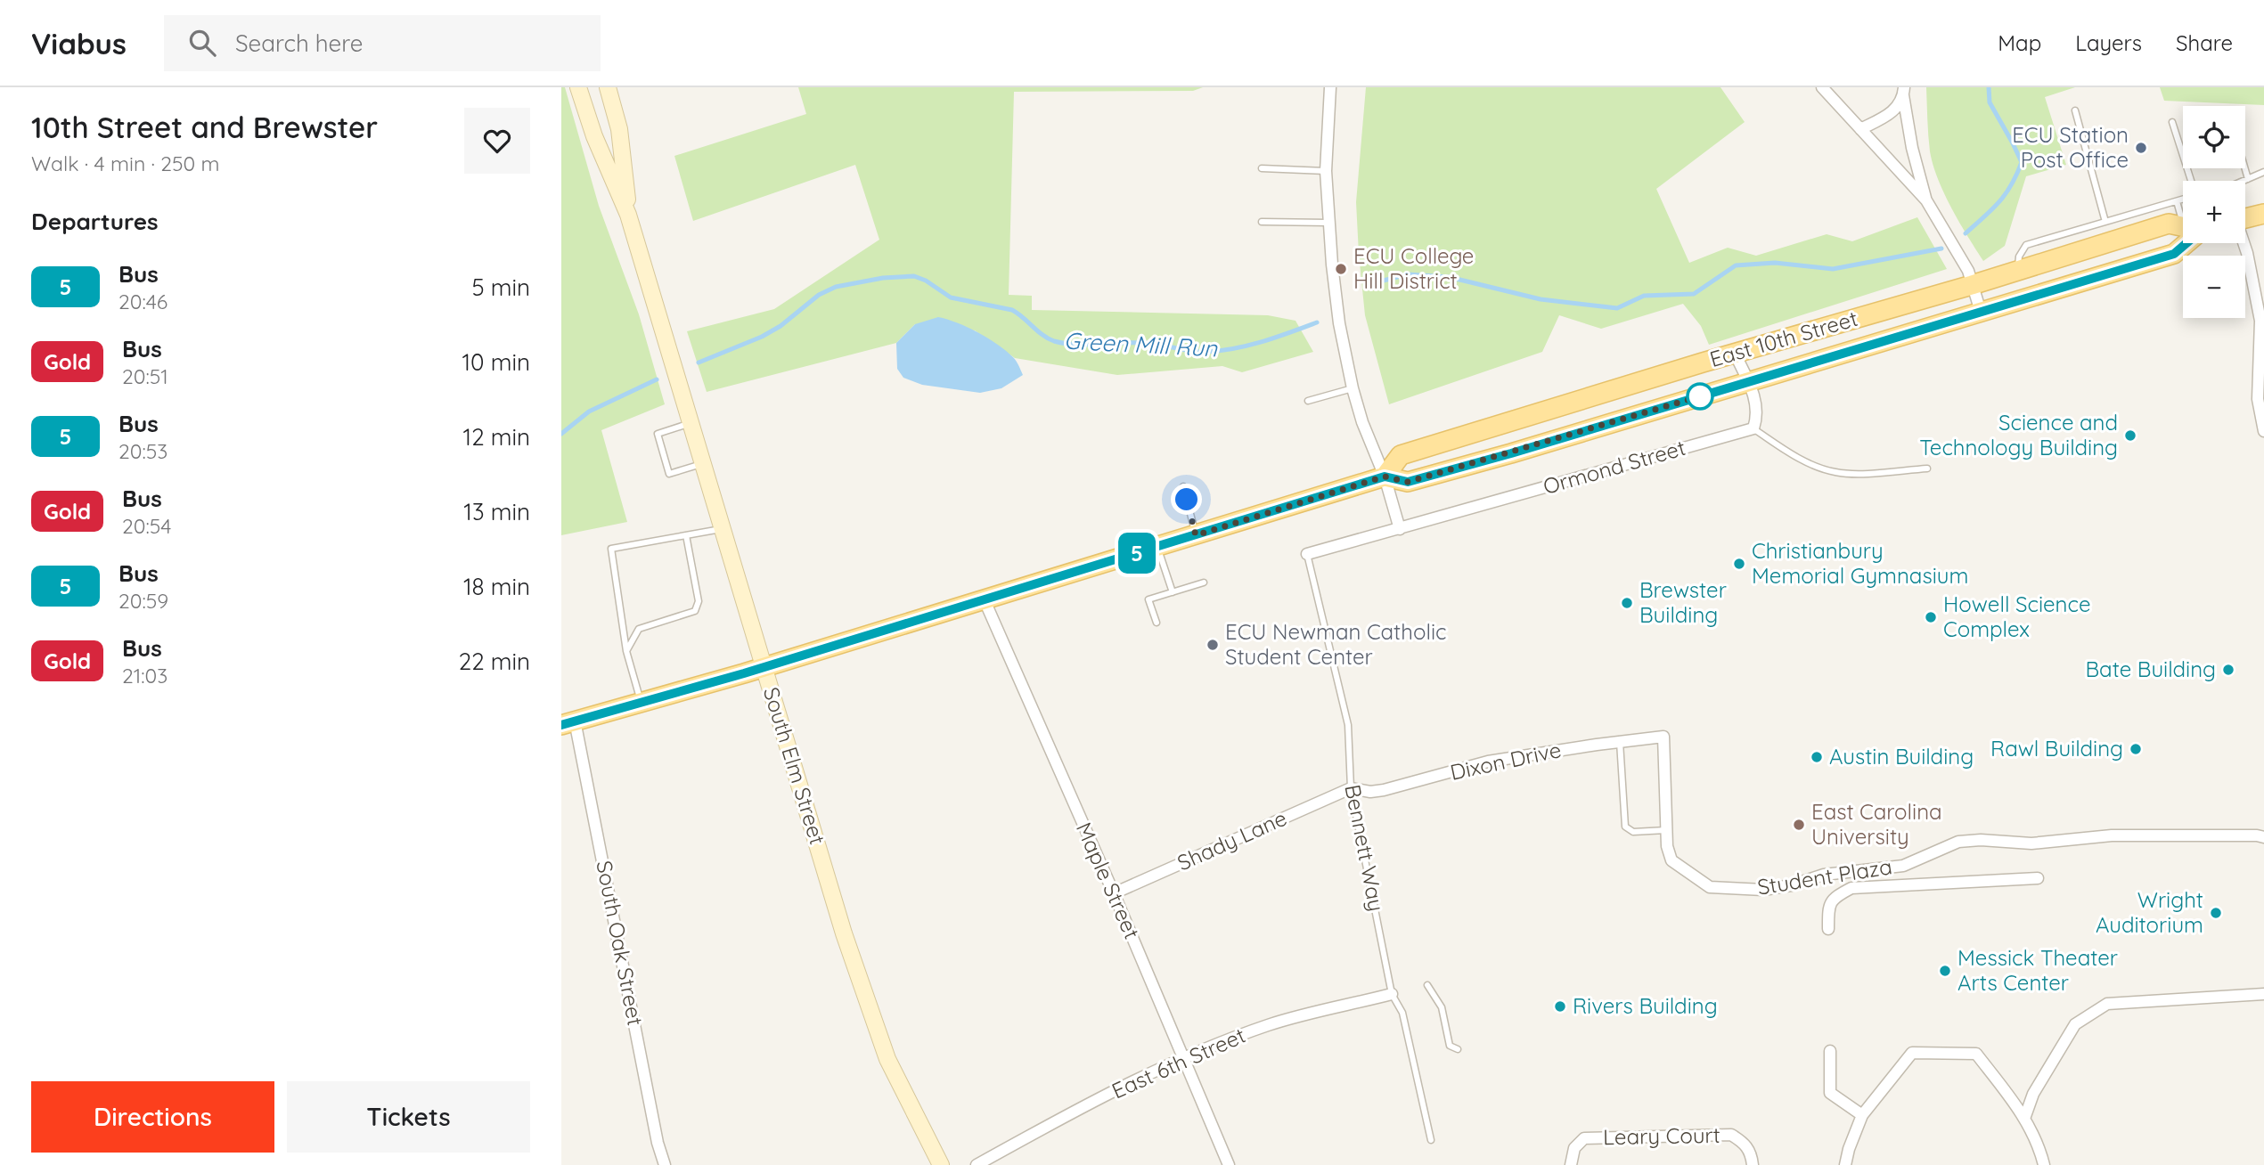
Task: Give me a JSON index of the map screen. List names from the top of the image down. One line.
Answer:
{"streets":{"main road":["East 10th Street"],"street":["Ormond Street","Dixon Drive","South Elm Street","Shady Lane","Student Plaza","Maple Street","South Oak Street","East 6th Street","Leary Court"],"lane":["Bennett Way"]},"crossings":[["East 10th Street","South Elm Street"],["East 10th Street","Maple Street"],["East 10th Street","South Oak Street"],["Ormond Street","Bennett Way"],["Dixon Drive","Shady Lane"],["Dixon Drive","Bennett Way"],["Dixon Drive","Student Plaza"],["Shady Lane","Bennett Way"],["Shady Lane","Maple Street"],["Bennett Way","East 6th Street"],["Maple Street","East 6th Street"]],"water":["Green Mill Run"],"places":["ECU Station Post Office","ECU College Hill District","Science and Technology Building","Christianbury Memorial Gymnasium","Brewster Building","Howell Science Complex","ECU Newman Catholic Student Center","Bate Building","Rawl Building","Austin Building","East Carolina University","Wright Auditorium","Messick Theater Arts Center","Rivers Building"],"lines":["bus line 5"],"page":{"header":"Viabus","search":"Search here","nav":["Map","Layers","Share"],"heading":[["10th Street and Brewster","Walk · 4 min · 250 m"],"Departures"],"on_map":"5","map_buttons":["+","−"],"list":[{"mark":"5","name":"Bus","note":"20:46","value":"5 min"},{"mark":"Gold","name":"Bus","note":"20:51","value":"10 min"},{"mark":"5","name":"Bus","note":"20:53","value":"12 min"},{"mark":"Gold","name":"Bus","note":"20:54","value":"13 min"},{"mark":"5","name":"Bus","note":"20:59","value":"18 min"},{"mark":"Gold","name":"Bus","note":"21:03","value":"22 min"}],"buttons":["Directions","Tickets"]}}
